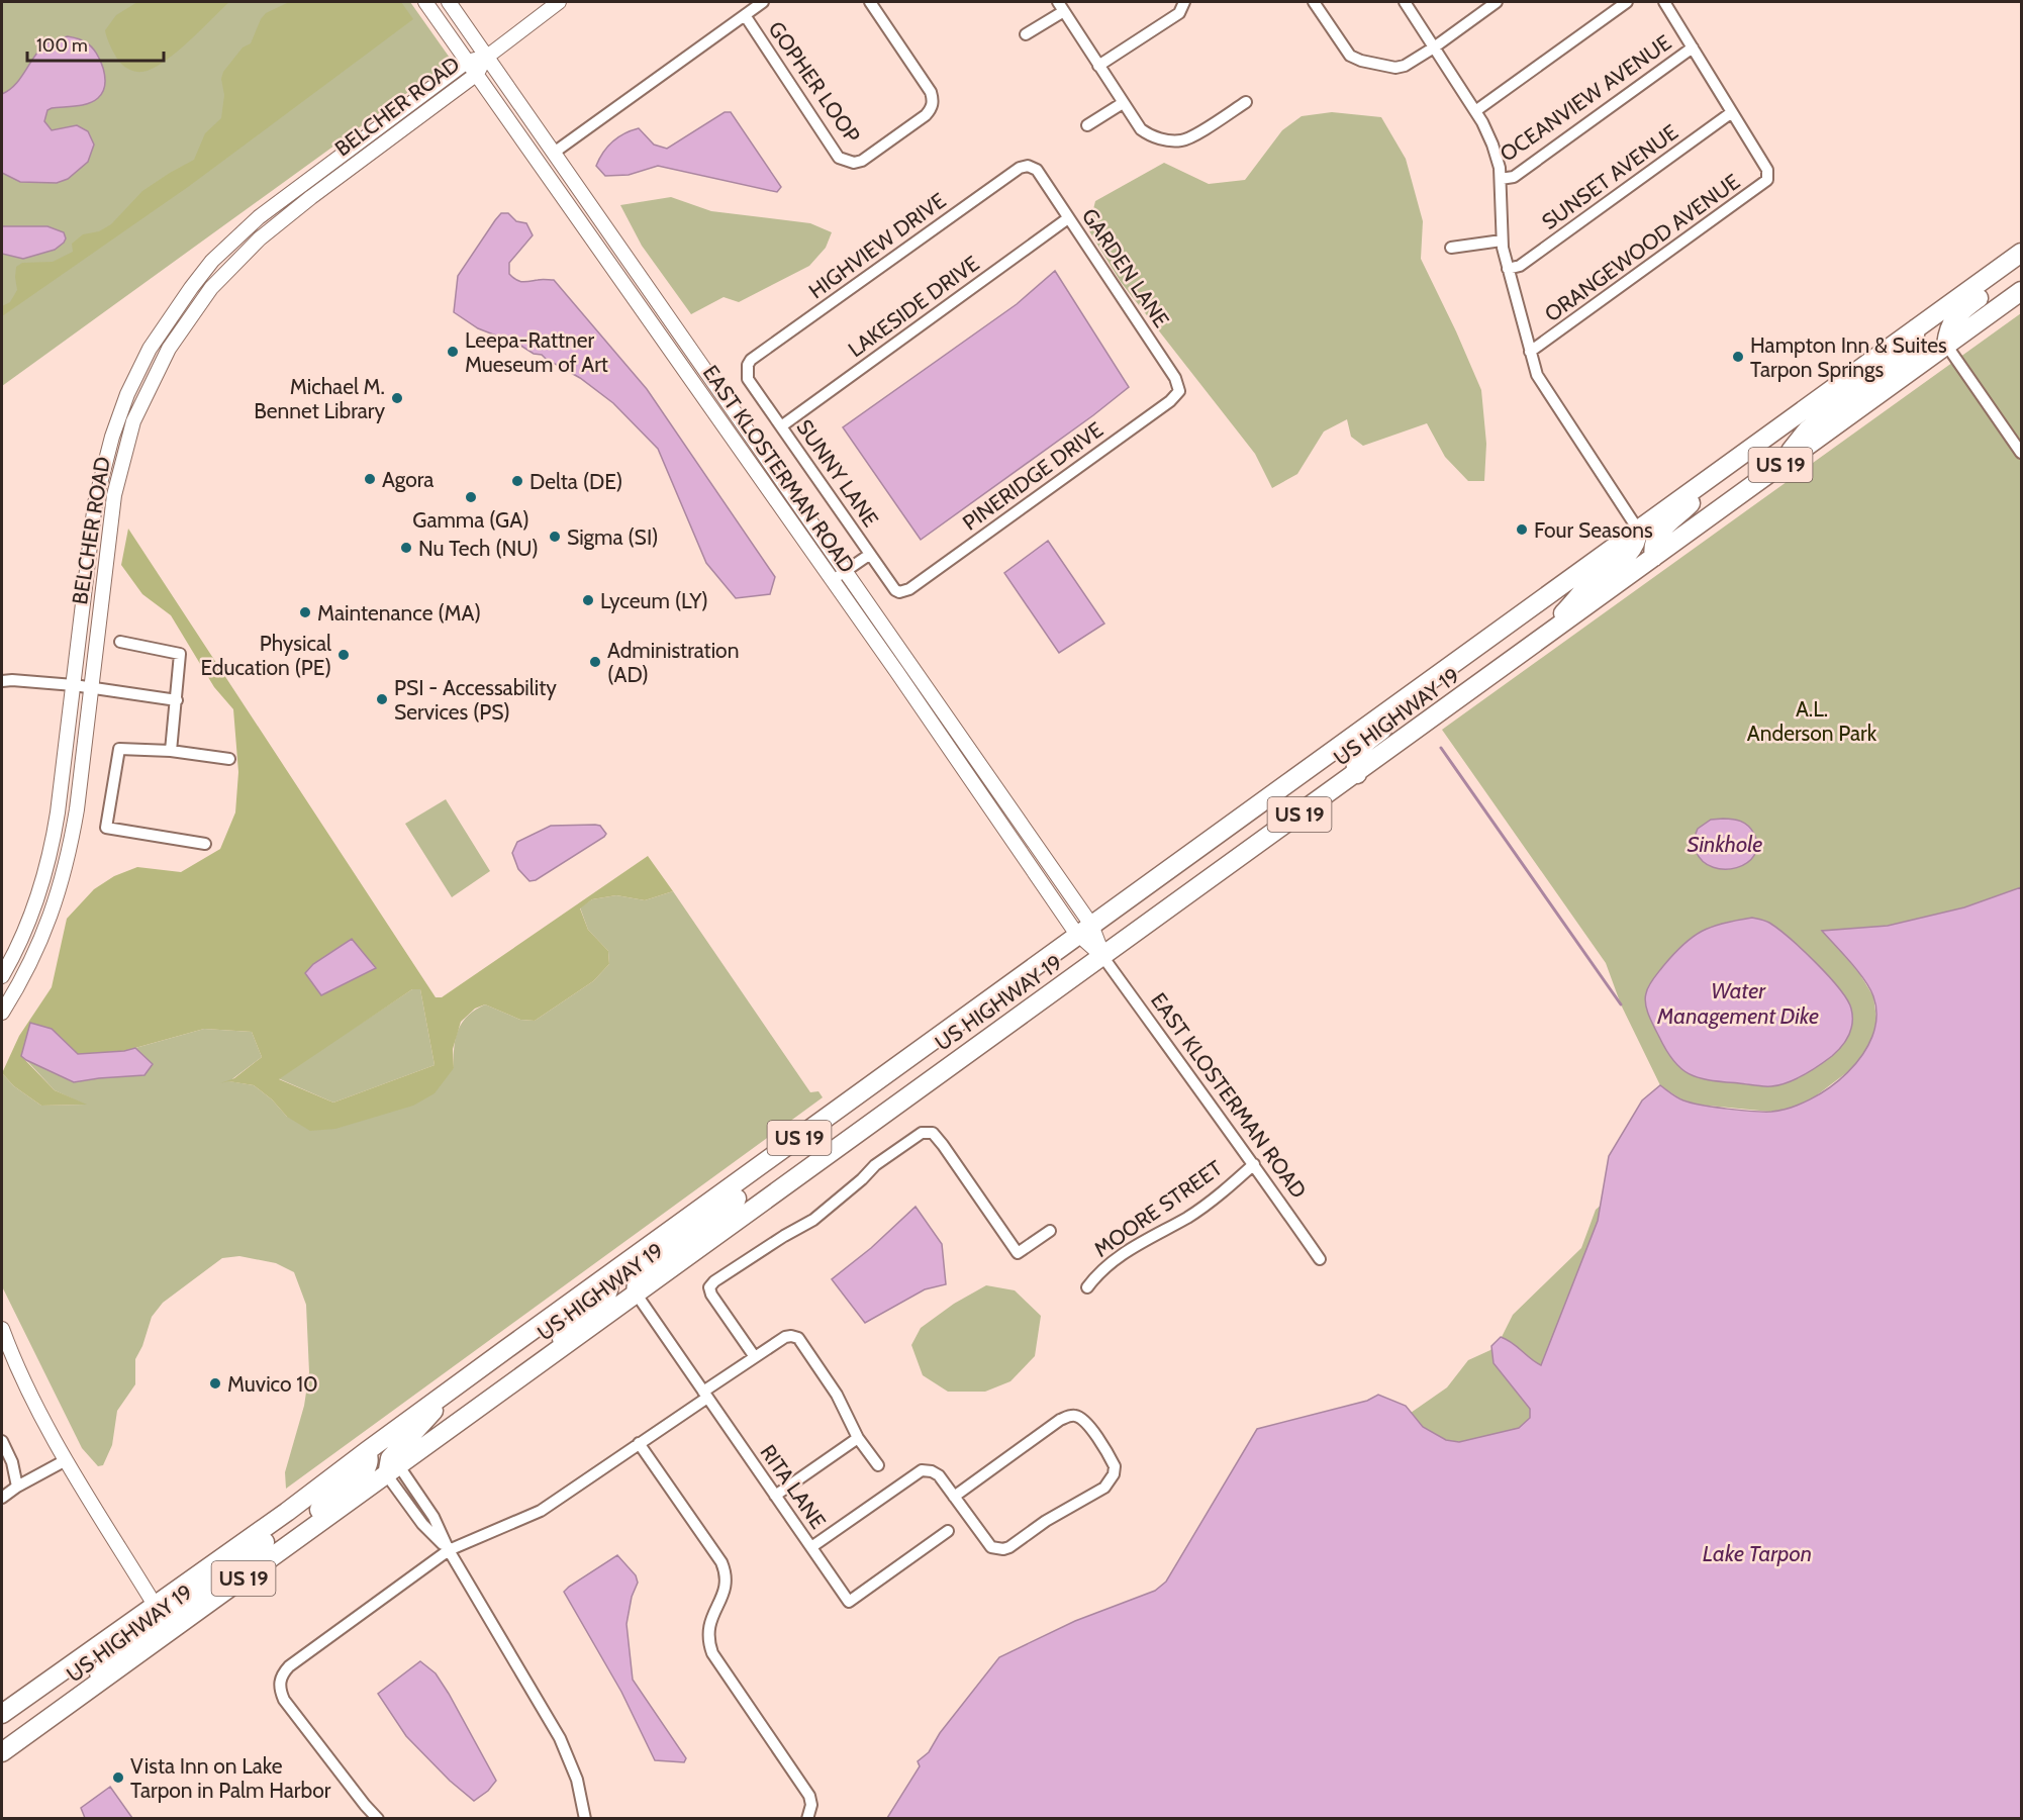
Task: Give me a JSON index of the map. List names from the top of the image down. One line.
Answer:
{"streets":{"highway":["US 19","US HIGHWAY 19"],"main road":["BELCHER ROAD","EAST KLOSTERMAN ROAD"],"street":["GOPHER LOOP","OCEANVIEW AVENUE","SUNSET AVENUE","HIGHVIEW DRIVE","ORANGEWOOD AVENUE","GARDEN LANE","LAKESIDE DRIVE","SUNNY LANE","PINERIDGE DRIVE","MOORE STREET","RITA LANE"]},"crossings":[["GOPHER LOOP","EAST KLOSTERMAN ROAD"],["BELCHER ROAD","EAST KLOSTERMAN ROAD"],["SUNSET AVENUE","ORANGEWOOD AVENUE"],["HIGHVIEW DRIVE","GARDEN LANE"],["HIGHVIEW DRIVE","SUNNY LANE"],["GARDEN LANE","LAKESIDE DRIVE"],["GARDEN LANE","PINERIDGE DRIVE"],["LAKESIDE DRIVE","SUNNY LANE"],["EAST KLOSTERMAN ROAD","US HIGHWAY 19"],["EAST KLOSTERMAN ROAD","MOORE STREET"],["SUNNY LANE","PINERIDGE DRIVE"],["US HIGHWAY 19","RITA LANE"]],"water":["Sinkhole","Water Management Dike","Lake Tarpon"],"parks":["A.L. Anderson Park"],"places":["Leepa-Rattner Mueseum of Art","Hampton Inn & Suites Tarpon Springs","Michael M. Bennet Library","Agora","Delta (DE)","Gamma (GA)","Four Seasons","Sigma (SI)","Nu Tech (NU)","Lyceum (LY)","Maintenance (MA)","Physical Education (PE)","Administration (AD)","PSI - Accessability Services (PS)","Muvico 10","Vista Inn on Lake Tarpon in Palm Harbor"],"scale_bar":"100 m"}
